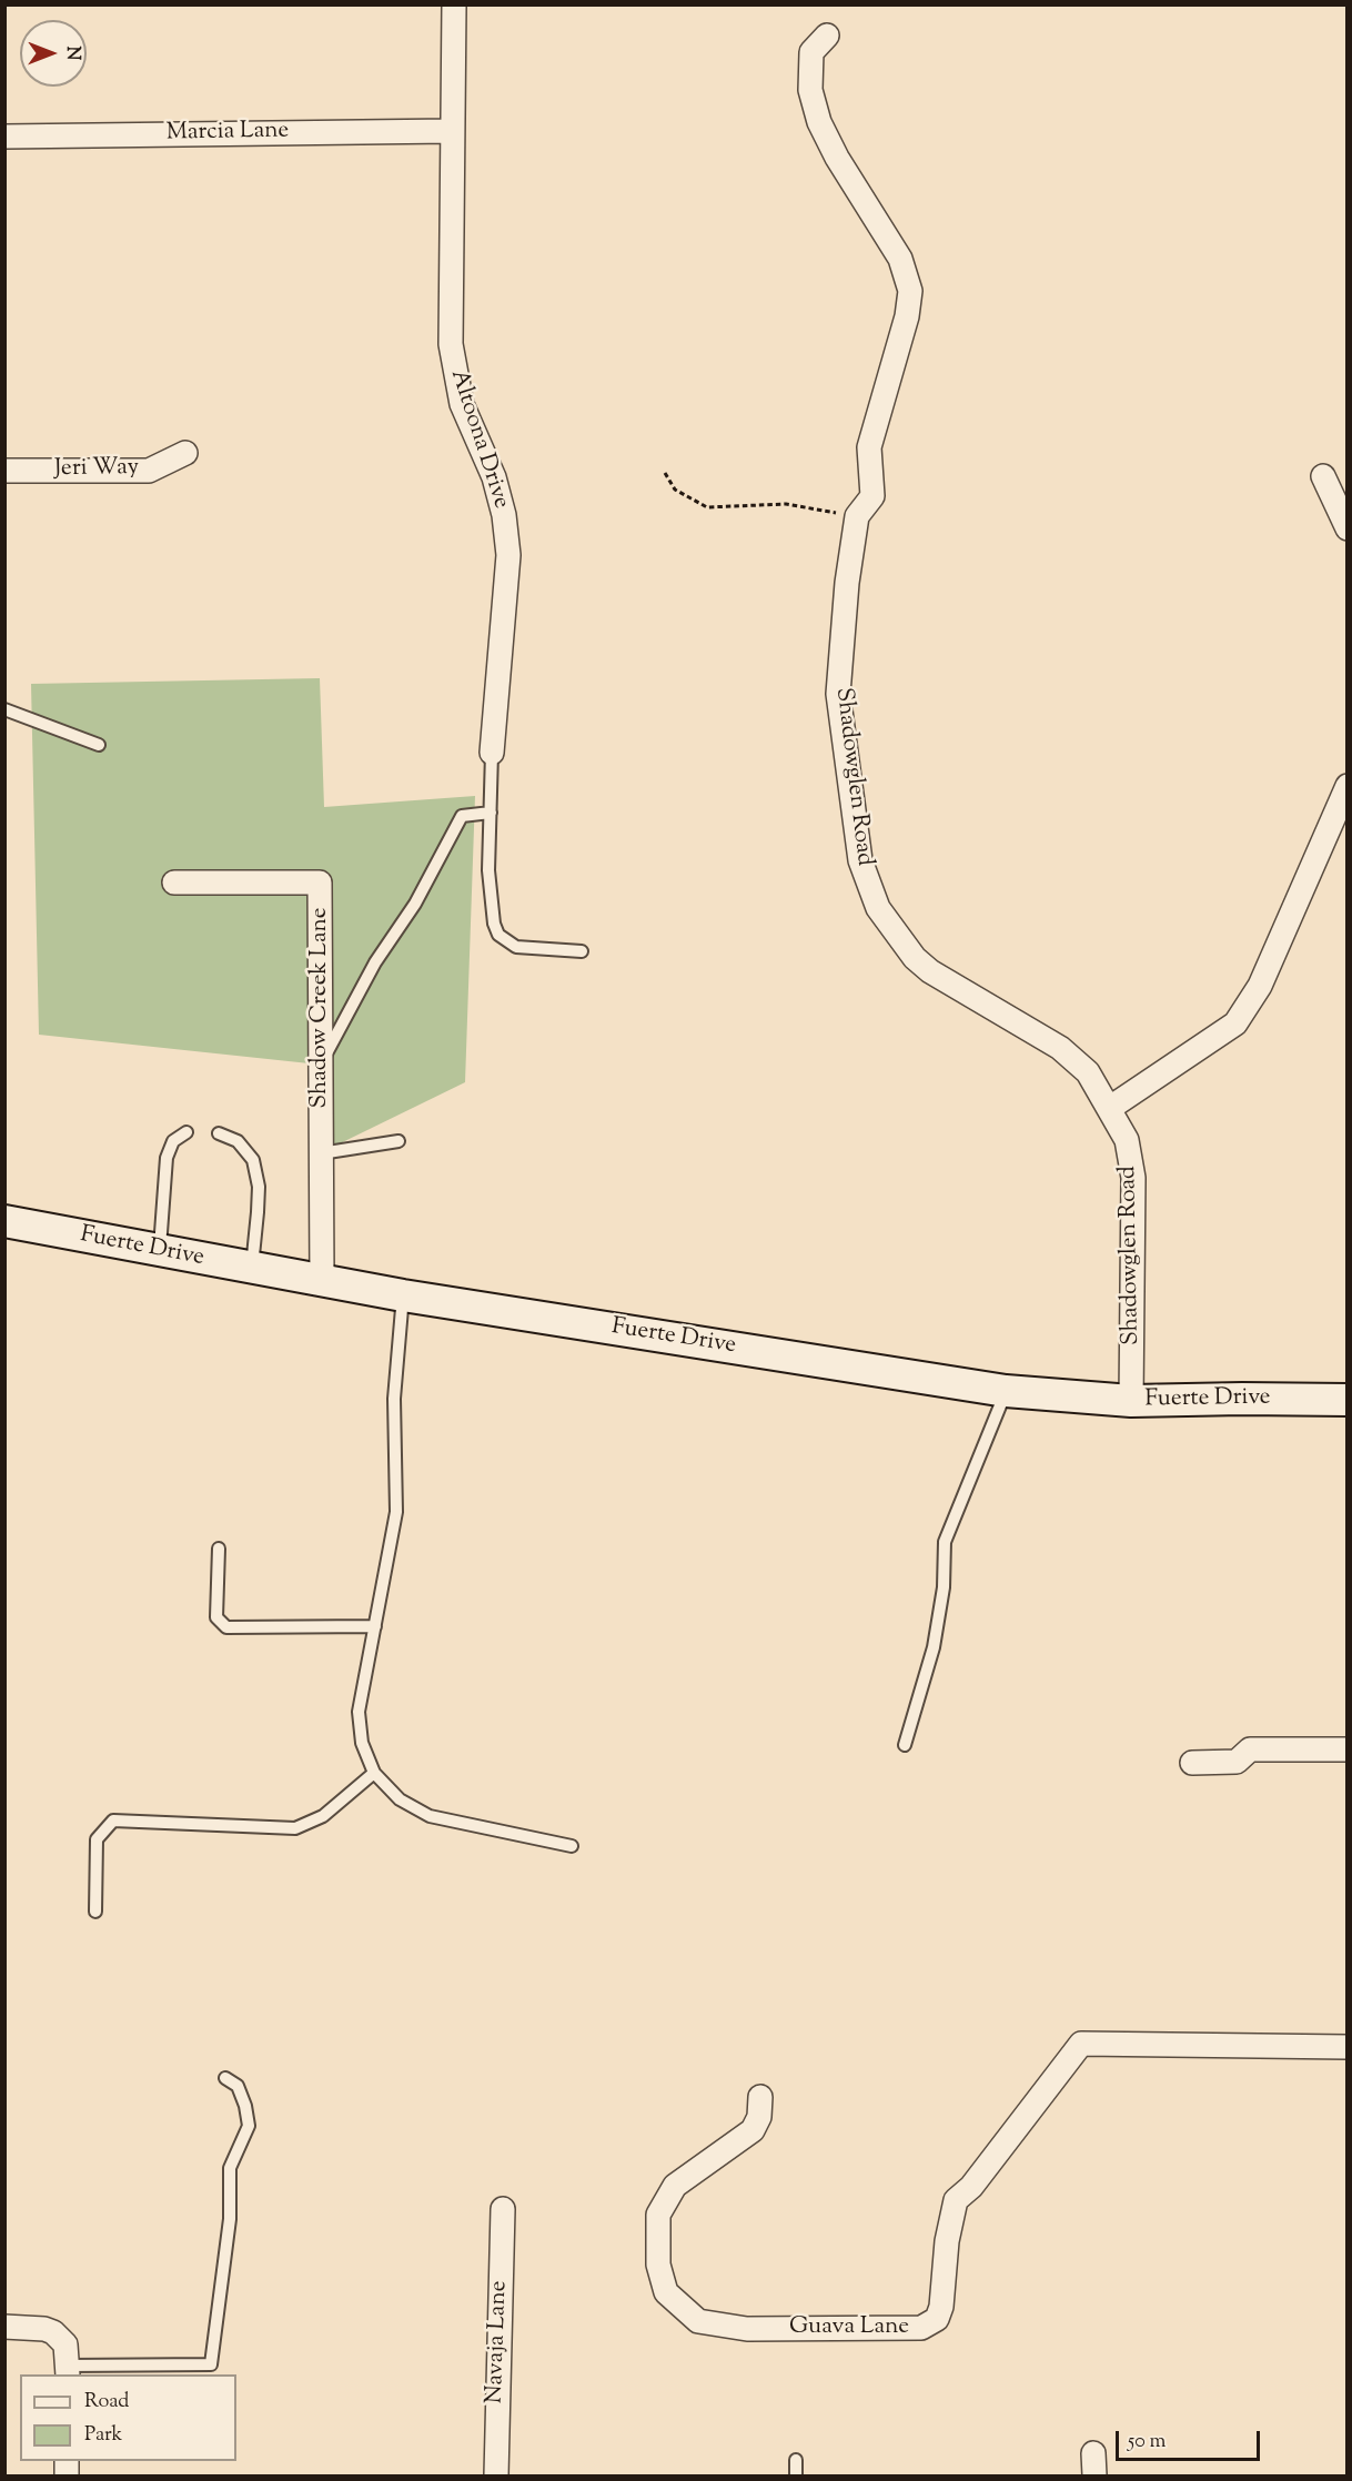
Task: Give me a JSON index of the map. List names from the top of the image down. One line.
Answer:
{"streets":{"street":["Marcia Lane","Altoona Drive","Jeri Way","Shadowglen Road","Shadow Creek Lane","Fuerte Drive","Guava Lane","Navaja Lane"]},"crossings":[["Marcia Lane","Altoona Drive"],["Shadowglen Road","Fuerte Drive"],["Shadow Creek Lane","Fuerte Drive"]],"legend":["Road","Park"],"scale_bar":"50 m","north":"right"}
